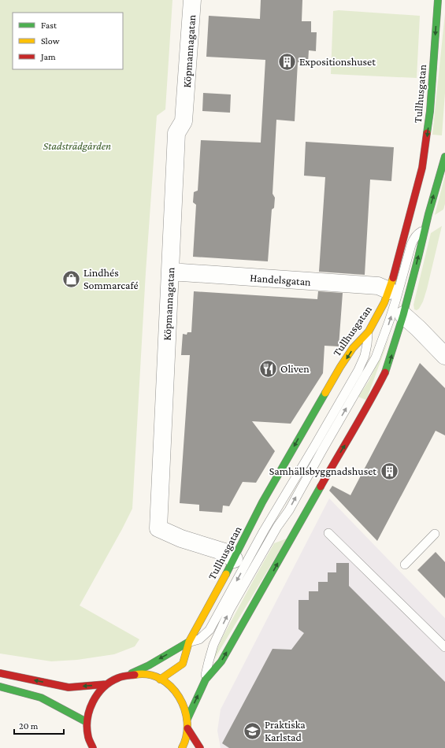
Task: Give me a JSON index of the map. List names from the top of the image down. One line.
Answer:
{"streets":{"street":["Köpmannagatan","Tullhusgatan","Handelsgatan"]},"crossings":[["Köpmannagatan","Tullhusgatan"],["Köpmannagatan","Handelsgatan"],["Tullhusgatan","Handelsgatan"]],"parks":["Stadsträdgården"],"places":{"building":["Expositionshuset","Samhällsbyggnadshuset"],"shop":["Lindhés Sommarcafé"],"restaurant":["Oliven"],"school or university":["Praktiska Karlstad"]},"legend":["Fast","Slow","Jam"],"scale_bar":"20 m"}
